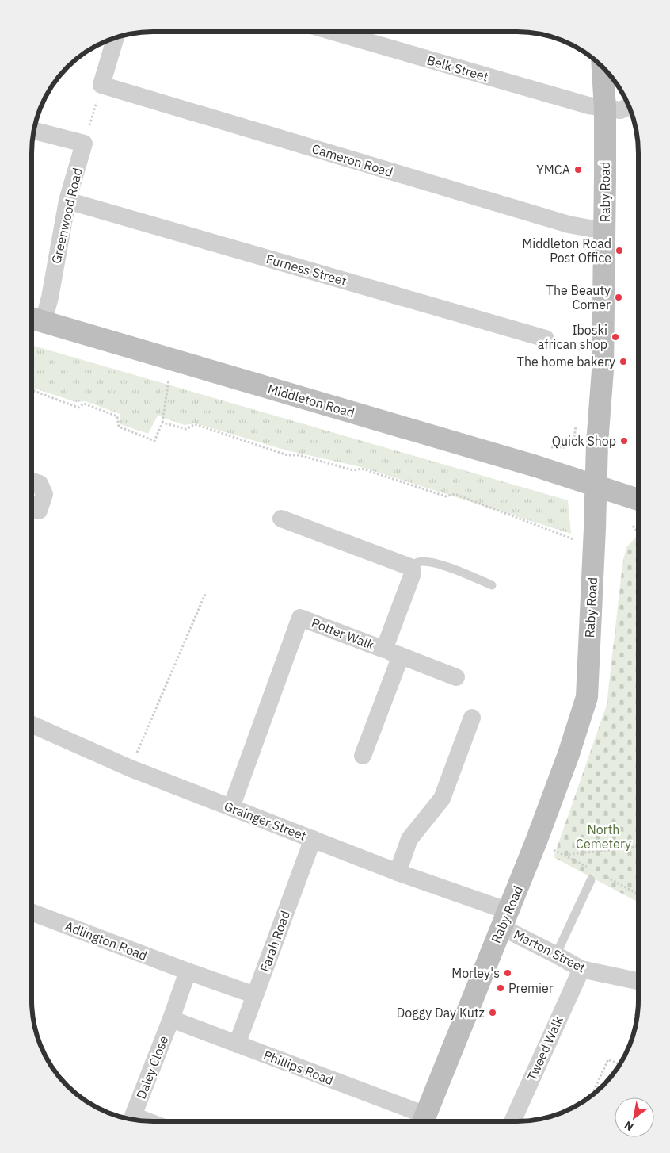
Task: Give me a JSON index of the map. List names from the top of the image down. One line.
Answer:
{"streets":{"main road":["Raby Road","Middleton Road"],"street":["Belk Street","Cameron Road","Greenwood Road","Furness Street","Potter Walk","Grainger Street","Adlington Road","Farah Road","Marton Street","Tweed Walk","Daley Close","Phillips Road"]},"crossings":[["Belk Street","Raby Road"],["Cameron Road","Raby Road"],["Raby Road","Middleton Road"],["Raby Road","Grainger Street"],["Raby Road","Marton Street"],["Raby Road","Phillips Road"],["Greenwood Road","Furness Street"],["Greenwood Road","Middleton Road"],["Potter Walk","Grainger Street"],["Grainger Street","Farah Road"],["Grainger Street","Marton Street"],["Adlington Road","Farah Road"],["Farah Road","Phillips Road"],["Marton Street","Tweed Walk"],["Daley Close","Phillips Road"]],"parks":["North Cemetery"],"places":["YMCA","Middleton Road Post Office","The Beauty Corner","Iboski african shop","The home bakery","Quick Shop","Morley's","Premier","Doggy Day Kutz"],"north":"bottom left"}
